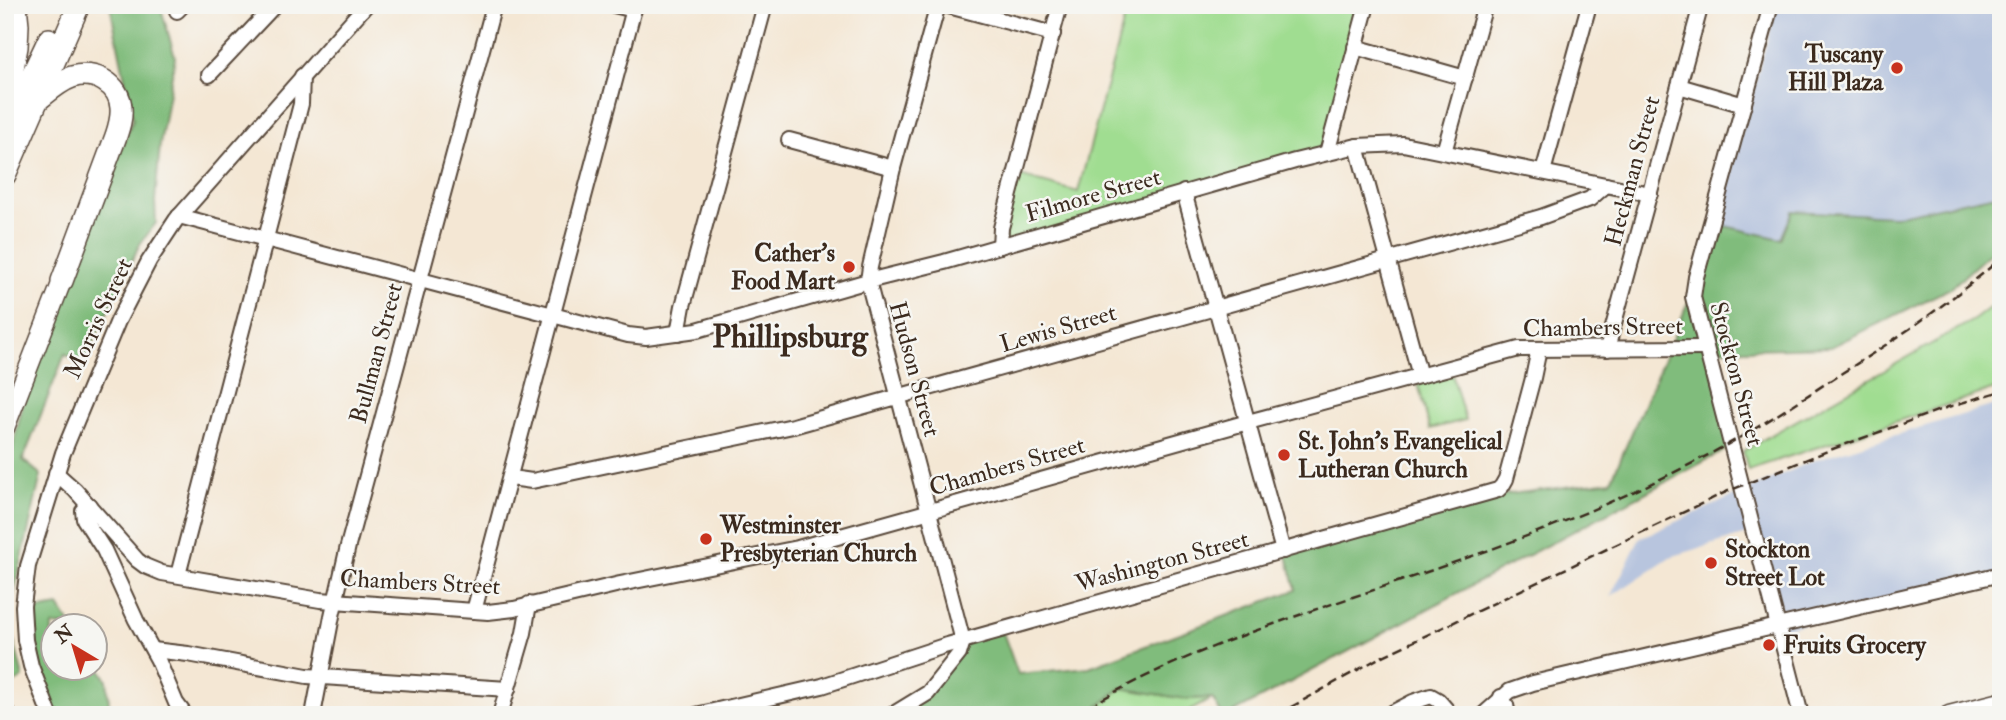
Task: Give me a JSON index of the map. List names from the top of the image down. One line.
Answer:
{"streets":{"street":["Heckman Street","Filmore Street","Morris Street","Chambers Street","Lewis Street","Bullman Street","Hudson Street","Stockton Street","Washington Street"]},"crossings":[["Heckman Street","Filmore Street"],["Heckman Street","Chambers Street"],["Filmore Street","Morris Street"],["Filmore Street","Lewis Street"],["Filmore Street","Bullman Street"],["Filmore Street","Hudson Street"],["Morris Street","Chambers Street"],["Chambers Street","Bullman Street"],["Chambers Street","Hudson Street"],["Chambers Street","Stockton Street"],["Chambers Street","Washington Street"],["Lewis Street","Hudson Street"],["Hudson Street","Washington Street"]],"districts":["Phillipsburg"],"places":["Tuscany Hill Plaza","Cather's Food Mart","St. John's Evangelical Lutheran Church","Westminster Presbyterian Church","Stockton Street Lot","Fruits Grocery"],"north":"top left"}
